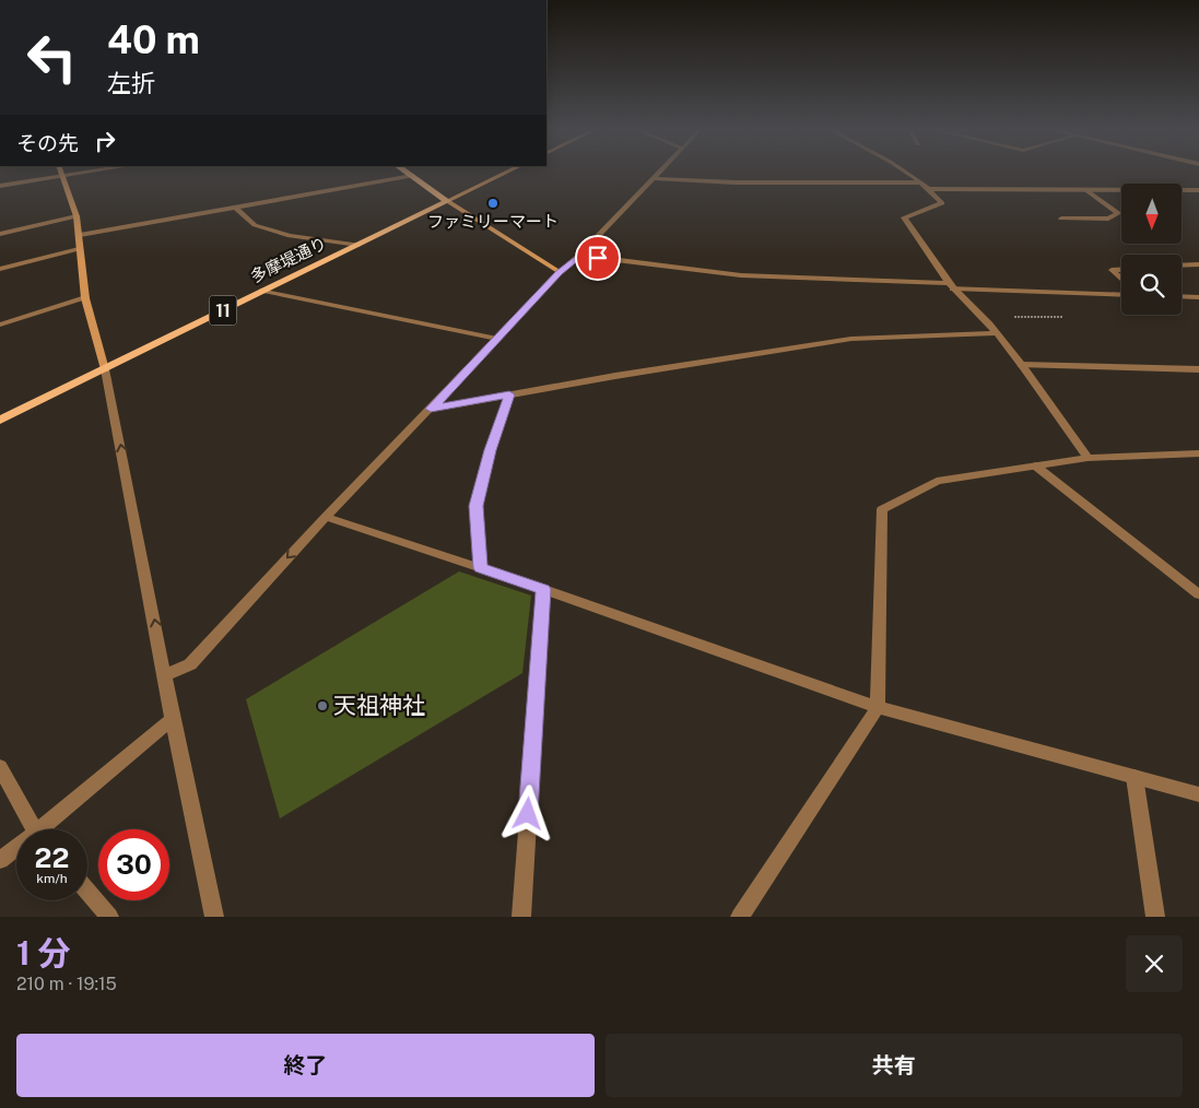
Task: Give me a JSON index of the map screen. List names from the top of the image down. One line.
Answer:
{"streets":{"main road":["多摩堤通り","11"]},"places":["ファミリーマート","天祖神社"],"north":"bottom","page":{"turn":["40 m","左折"],"then":"その先","speed":"22 km/h","limit":"30","heading":["1 分","210 m · 19:15"],"buttons":["終了","共有"]}}
